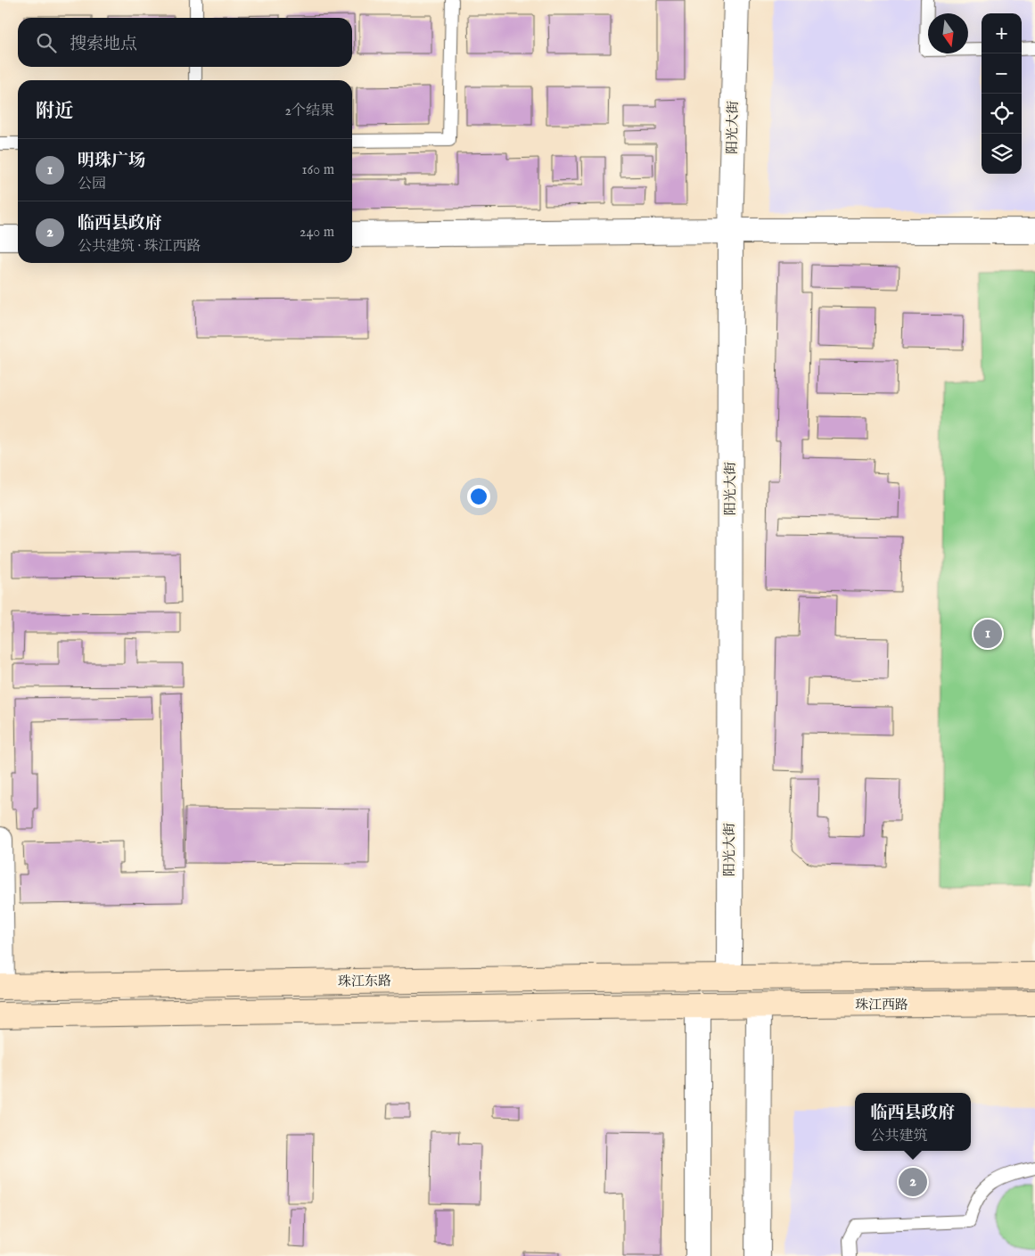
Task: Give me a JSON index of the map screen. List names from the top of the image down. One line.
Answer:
{"streets":{"main road":["珠江东路","珠江西路"],"street":["阳光大街"]},"crossings":[["阳光大街","珠江东路"]],"north":"bottom","page":{"map_buttons":["+","−"],"search":"搜索地点","heading":["附近","2个结果"],"list":[{"mark":"1","name":"明珠广场","note":"公园","value":"160 m"},{"mark":"2","name":"临西县政府","note":"公共建筑 · 珠江西路","value":"240 m"}],"pins":["1","2"],"popup":["临西县政府","公共建筑"]}}
